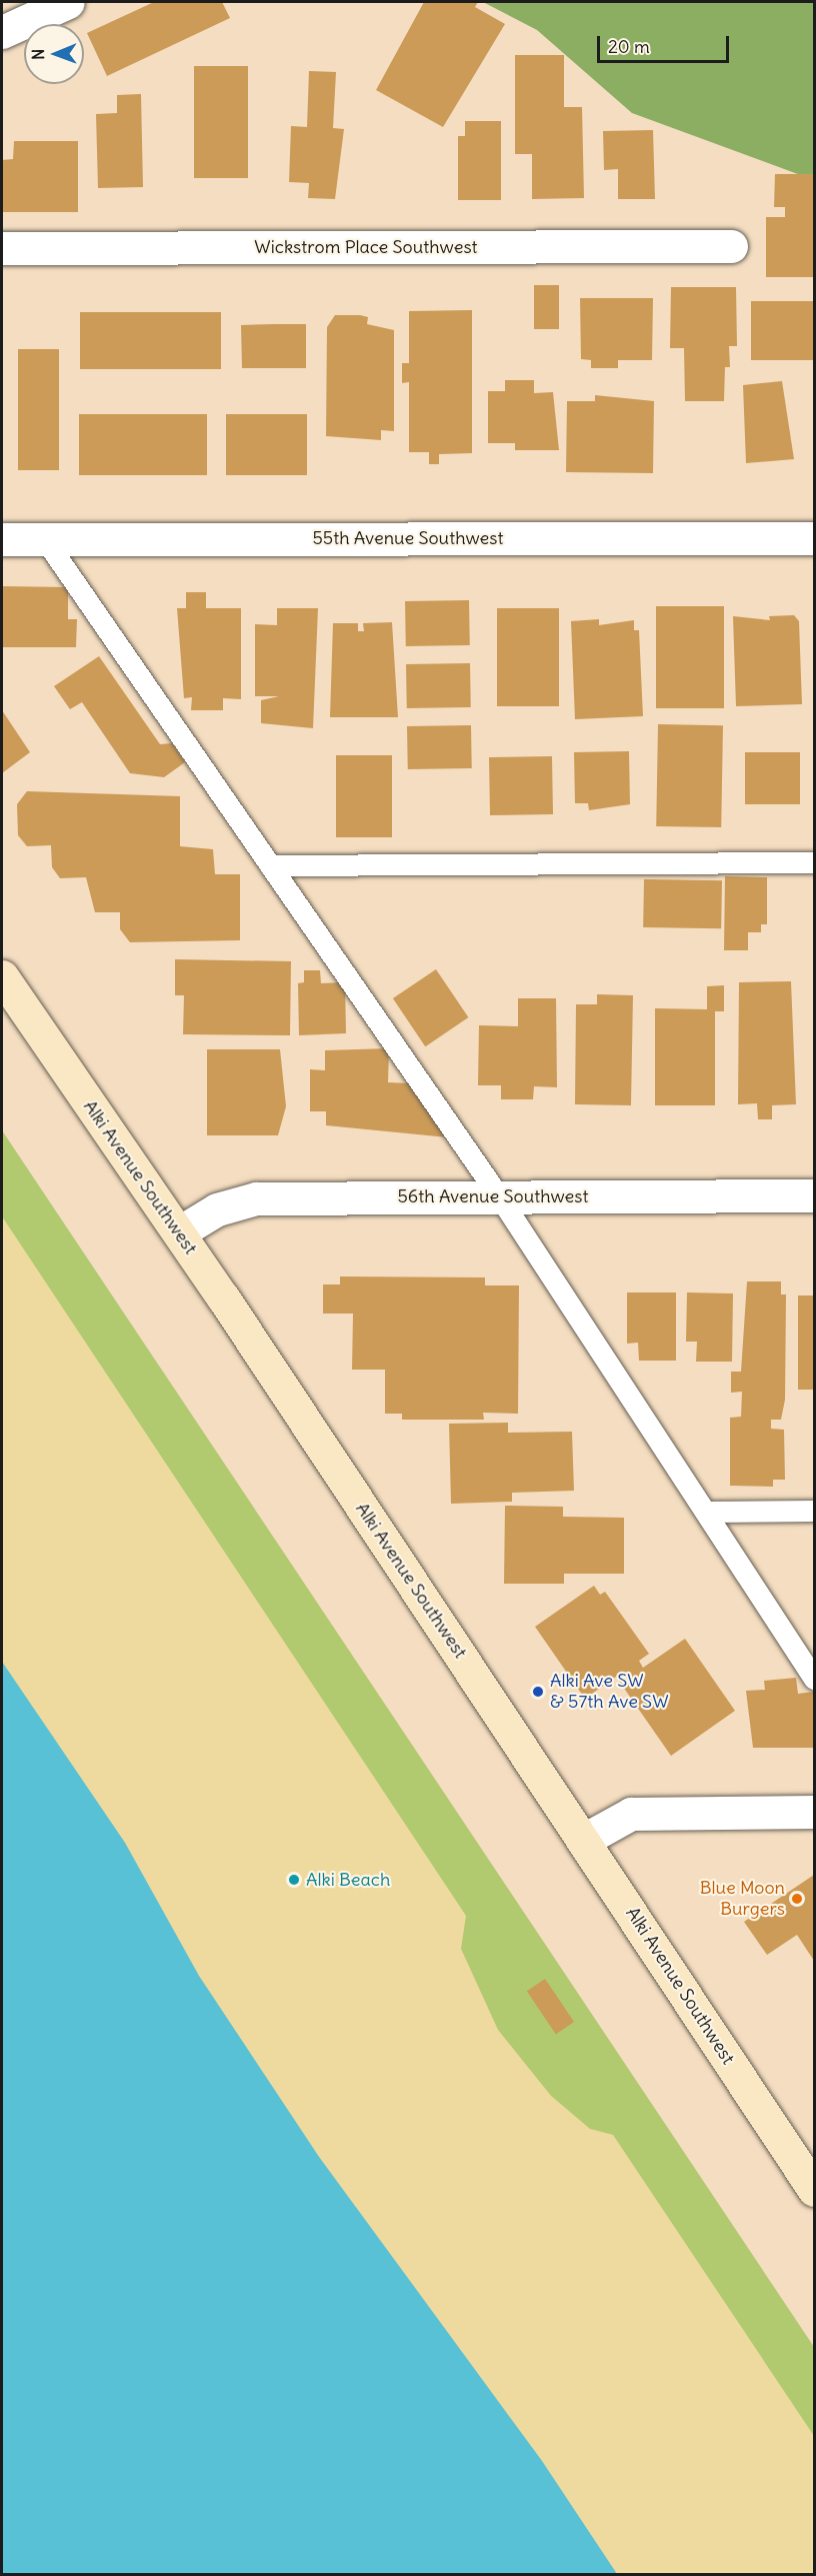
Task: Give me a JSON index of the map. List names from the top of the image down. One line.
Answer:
{"streets":{"main road":["Alki Avenue Southwest"],"street":["Wickstrom Place Southwest","55th Avenue Southwest","56th Avenue Southwest"]},"crossings":[["Alki Avenue Southwest","56th Avenue Southwest"]],"places":["Alki Ave SW & 57th Ave SW","Alki Beach","Blue Moon Burgers"],"scale_bar":"20 m","north":"left"}
